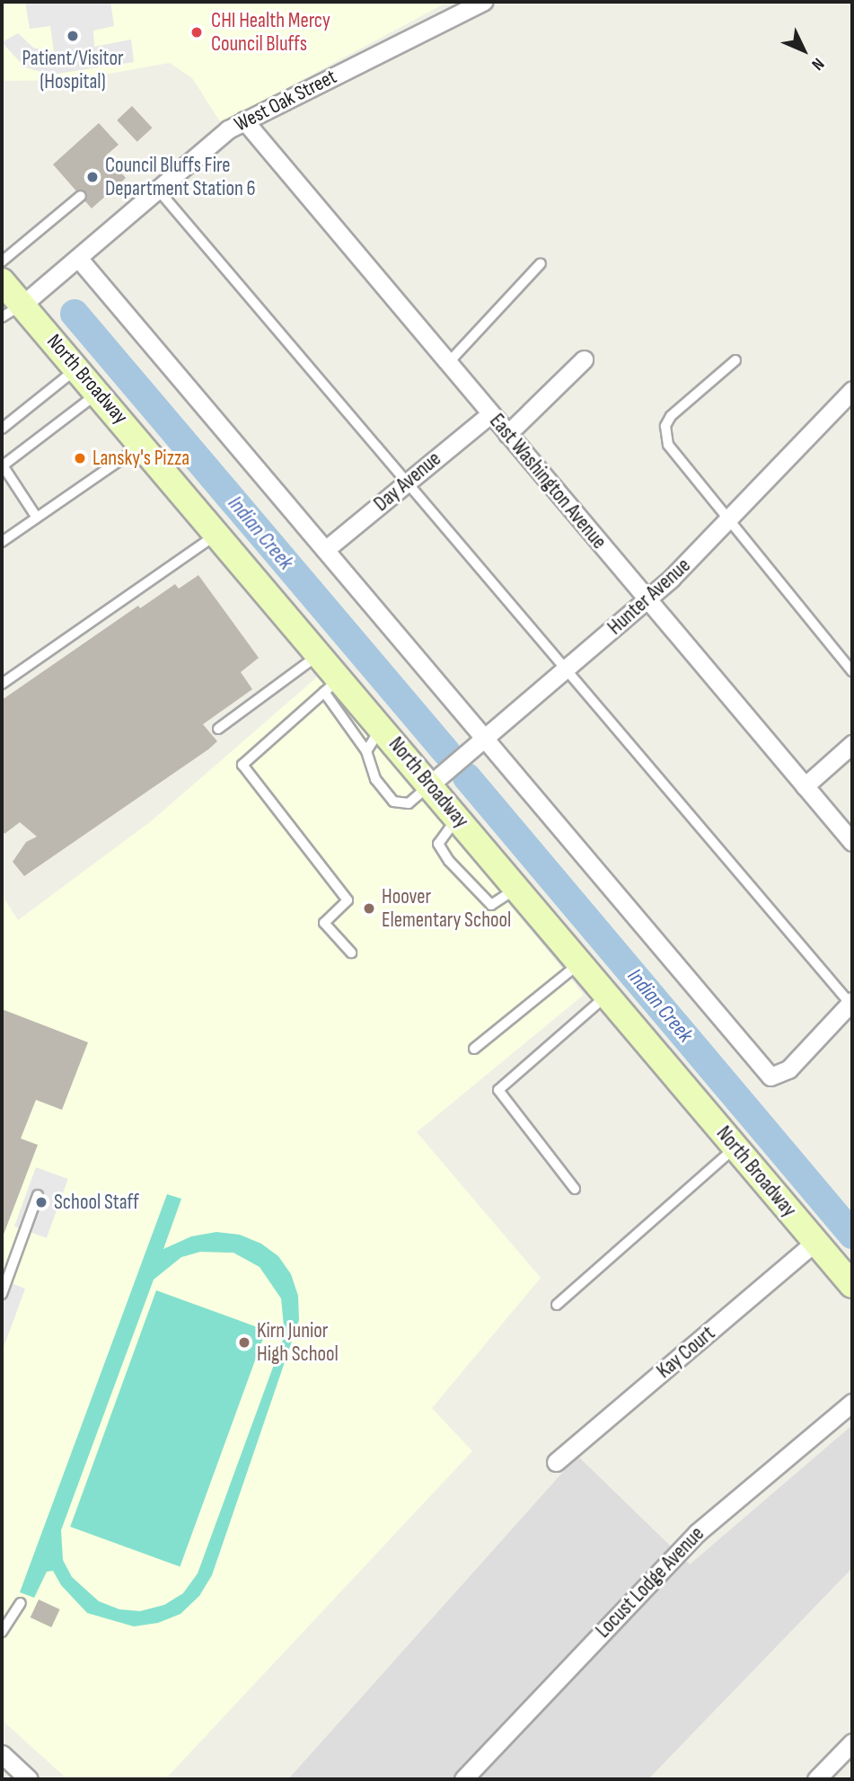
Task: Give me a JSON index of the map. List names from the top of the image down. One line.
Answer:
{"streets":{"main road":["North Broadway"],"street":["West Oak Street","Day Avenue","East Washington Avenue","Hunter Avenue","Kay Court","Locust Lodge Avenue"]},"crossings":[["West Oak Street","North Broadway"],["West Oak Street","East Washington Avenue"],["North Broadway","Hunter Avenue"],["North Broadway","Kay Court"],["Day Avenue","East Washington Avenue"],["East Washington Avenue","Hunter Avenue"]],"water":["Indian Creek"],"places":["CHI Health Mercy Council Bluffs","Patient/Visitor (Hospital)","Council Bluffs Fire Department Station 6","Lansky's Pizza","Hoover Elementary School","School Staff","Kirn Junior High School"],"north":"bottom right"}
